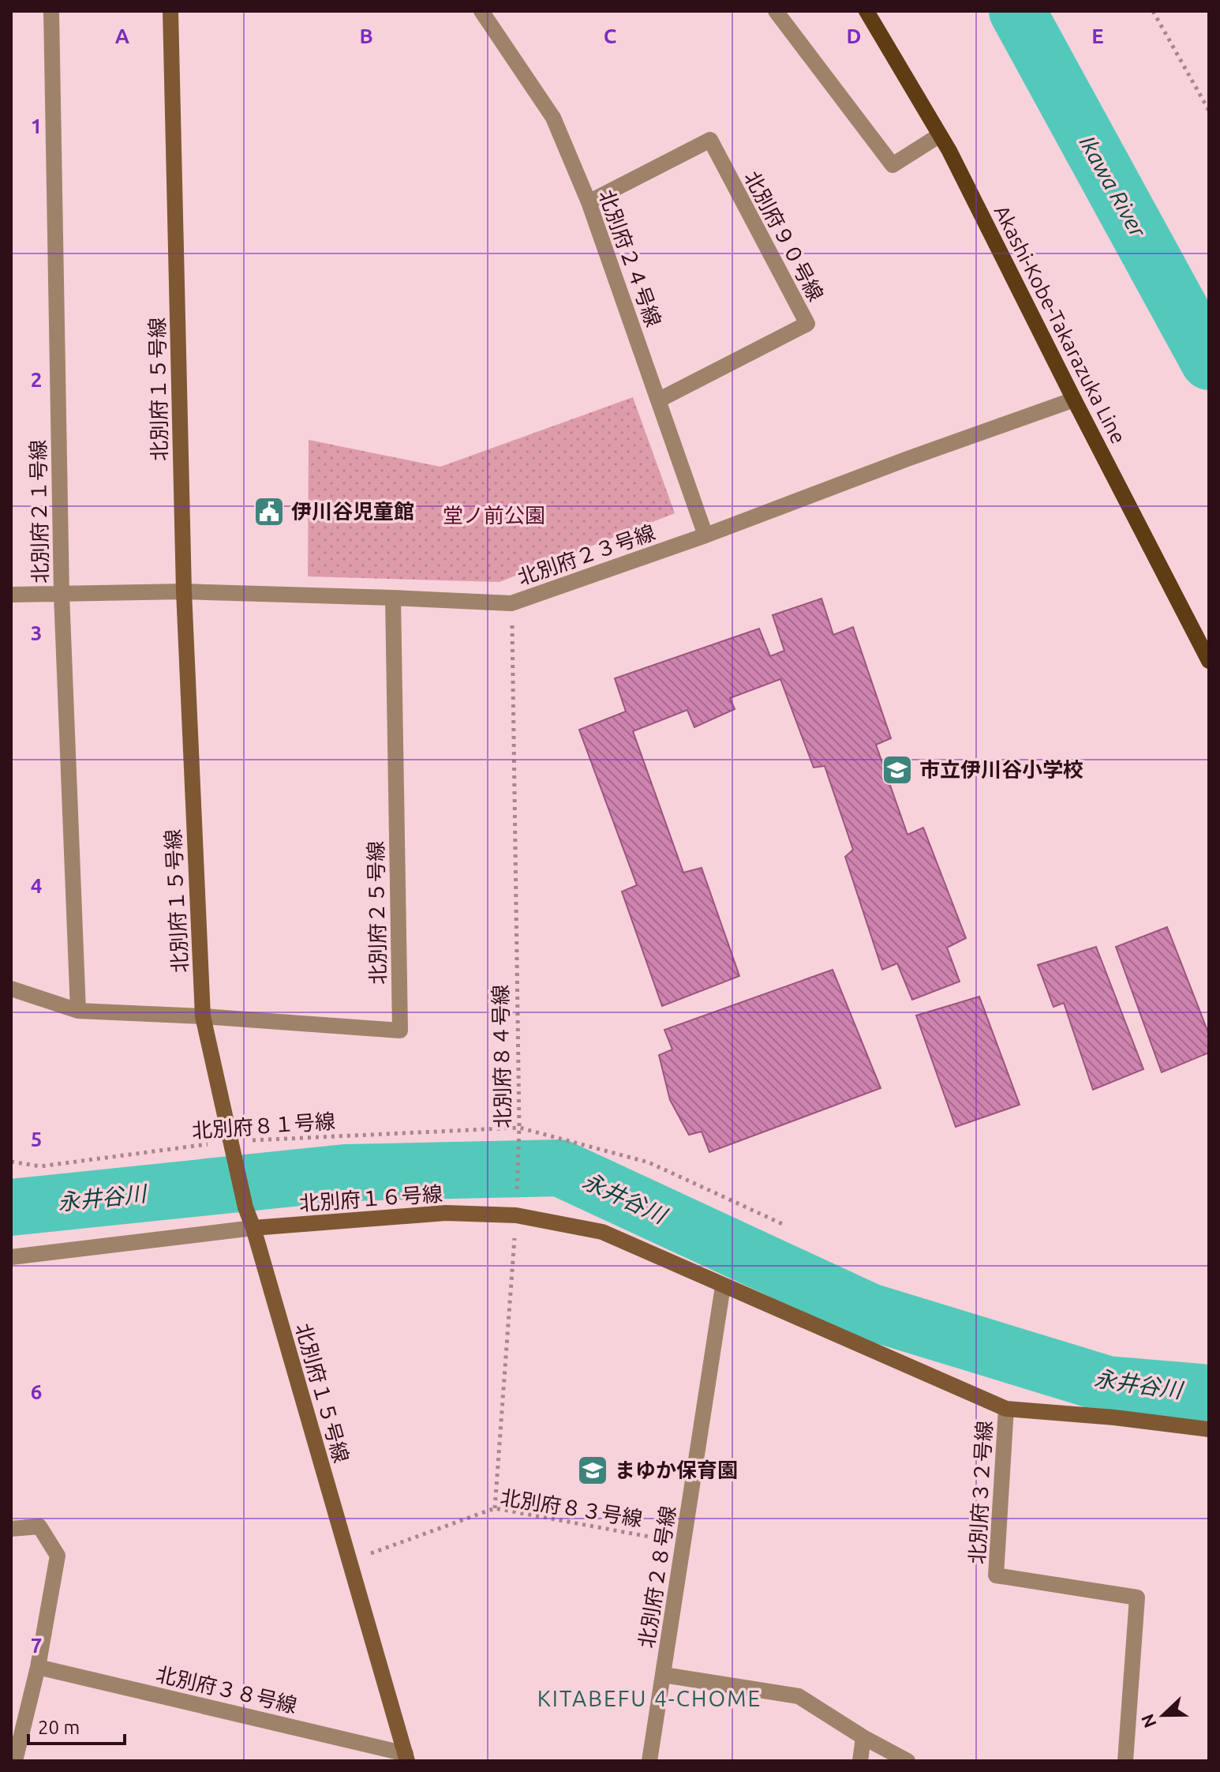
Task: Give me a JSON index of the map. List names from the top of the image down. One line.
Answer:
{"streets":{"main road":["Akashi-Kobe-Takarazuka Line"],"street":["北別府９０号線","北別府２４号線","北別府１５号線","北別府２１号線","北別府２３号線","北別府２５号線","北別府１６号線","北別府３２号線","北別府２８号線","北別府３８号線"],"path":["北別府８４号線","北別府８１号線","北別府８３号線"]},"crossings":[["北別府９０号線","北別府２４号線"],["北別府２４号線","北別府２３号線"],["Akashi-Kobe-Takarazuka Line","北別府２３号線"],["北別府１５号線","北別府２３号線"],["北別府１５号線","北別府２５号線"],["北別府１５号線","北別府８１号線"],["北別府１５号線","北別府１６号線"],["北別府１５号線","北別府８３号線"],["北別府１５号線","北別府３８号線"],["北別府２１号線","北別府２３号線"],["北別府２３号線","北別府２５号線"],["北別府２３号線","北別府８４号線"],["北別府８４号線","北別府８１号線"],["北別府８４号線","北別府１６号線"],["北別府８４号線","北別府８３号線"],["北別府１６号線","北別府３２号線"],["北別府１６号線","北別府２８号線"],["北別府８３号線","北別府２８号線"]],"districts":["KITABEFU 4-CHOME"],"water":["Ikawa River","永井谷川"],"parks":["堂ノ前公園"],"places":{"public building":["伊川谷児童館"],"school or university":["市立伊川谷小学校","まゆか保育園"]},"scale_bar":"20 m","north":"left","grid":{"columns":["A","B","C","D","E"],"rows":["1","2","3","4","5","6","7"]}}
